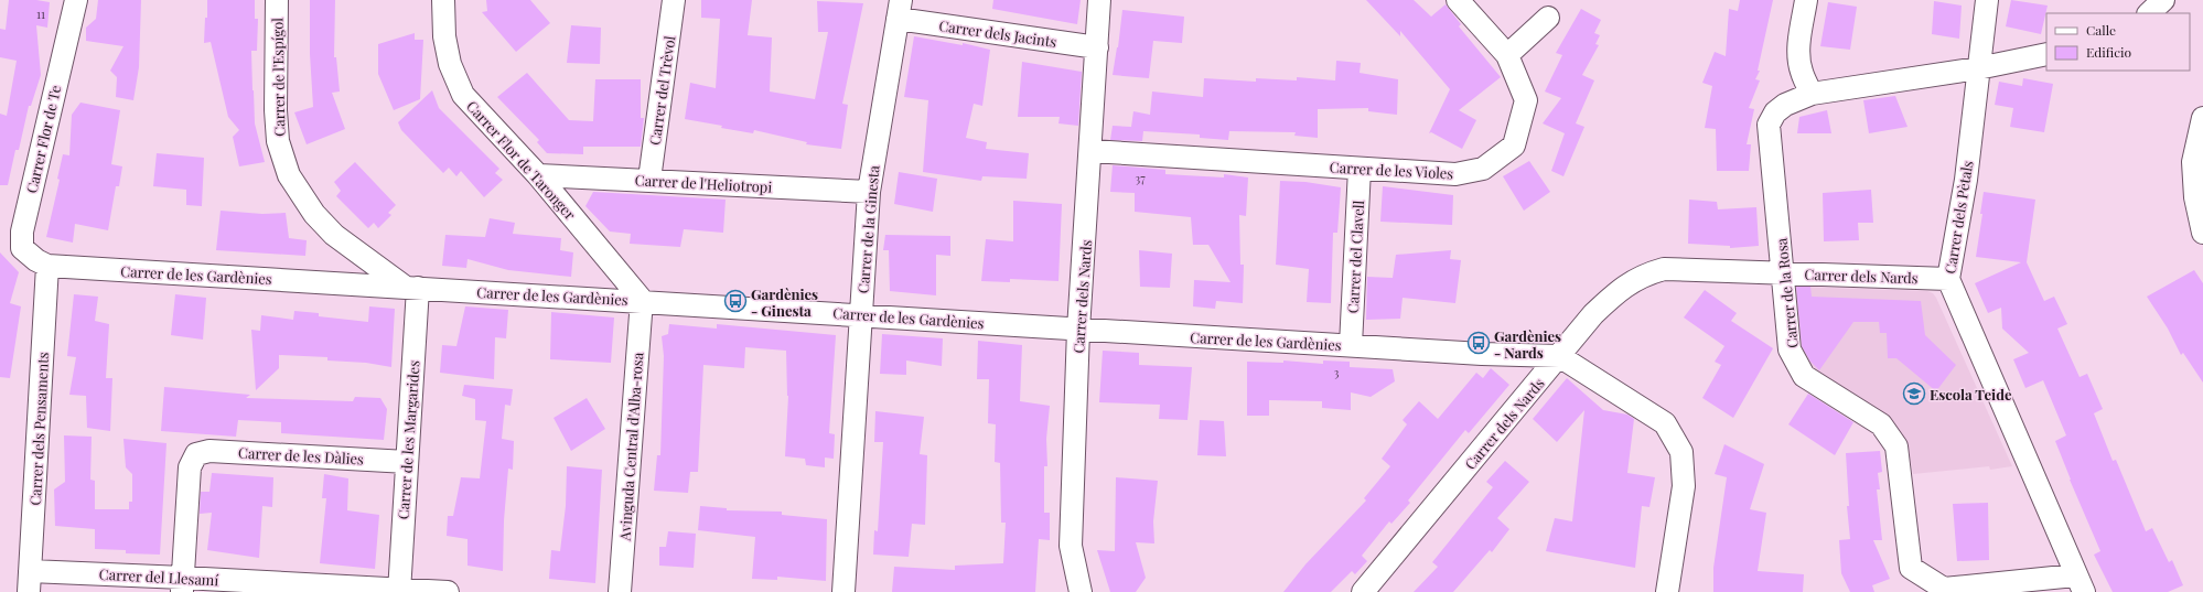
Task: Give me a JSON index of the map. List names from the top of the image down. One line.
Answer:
{"streets":{"street":["Carrer dels Jacints","Carrer de l'Espígol","Carrer del Trèvol","Carrer Flor de Te","Carrer Flor de Taronger","Carrer de les Violes","Carrer de l'Heliotropi","Carrer dels Pètals","Carrer de la Ginesta","Carrer del Clavell","Carrer de les Gardènies","Carrer dels Nards","Carrer de la Rosa","Carrer dels Pensaments","Carrer de les Margarides","Avinguda Central d'Alba-rosa","Carrer de les Dàlies","Carrer del Llesamí"]},"crossings":[["Carrer dels Jacints","Carrer de la Ginesta"],["Carrer dels Jacints","Carrer dels Nards"],["Carrer de l'Espígol","Carrer de les Gardènies"],["Carrer de l'Espígol","Carrer de les Margarides"],["Carrer del Trèvol","Carrer de l'Heliotropi"],["Carrer Flor de Te","Carrer de les Gardènies"],["Carrer Flor de Te","Carrer dels Pensaments"],["Carrer Flor de Taronger","Carrer de l'Heliotropi"],["Carrer Flor de Taronger","Carrer de les Gardènies"],["Carrer Flor de Taronger","Avinguda Central d'Alba-rosa"],["Carrer de les Violes","Carrer del Clavell"],["Carrer de les Violes","Carrer dels Nards"],["Carrer de l'Heliotropi","Carrer de la Ginesta"],["Carrer dels Pètals","Carrer dels Nards"],["Carrer dels Pètals","Carrer de la Rosa"],["Carrer de la Ginesta","Carrer de les Gardènies"],["Carrer del Clavell","Carrer de les Gardènies"],["Carrer de les Gardènies","Carrer dels Nards"],["Carrer de les Gardènies","Carrer dels Pensaments"],["Carrer de les Gardènies","Carrer de les Margarides"],["Carrer de les Gardènies","Avinguda Central d'Alba-rosa"],["Carrer dels Nards","Carrer de la Rosa"],["Carrer dels Pensaments","Carrer del Llesamí"],["Carrer de les Margarides","Carrer de les Dàlies"],["Carrer de les Margarides","Carrer del Llesamí"],["Carrer de les Dàlies","Carrer del Llesamí"]],"places":{"bus stop":["Gardènies - Ginesta","Gardènies - Nards"],"school or university":["Escola Teide"]},"house_numbers":["11","37","3"],"legend":["Calle","Edificio"]}
